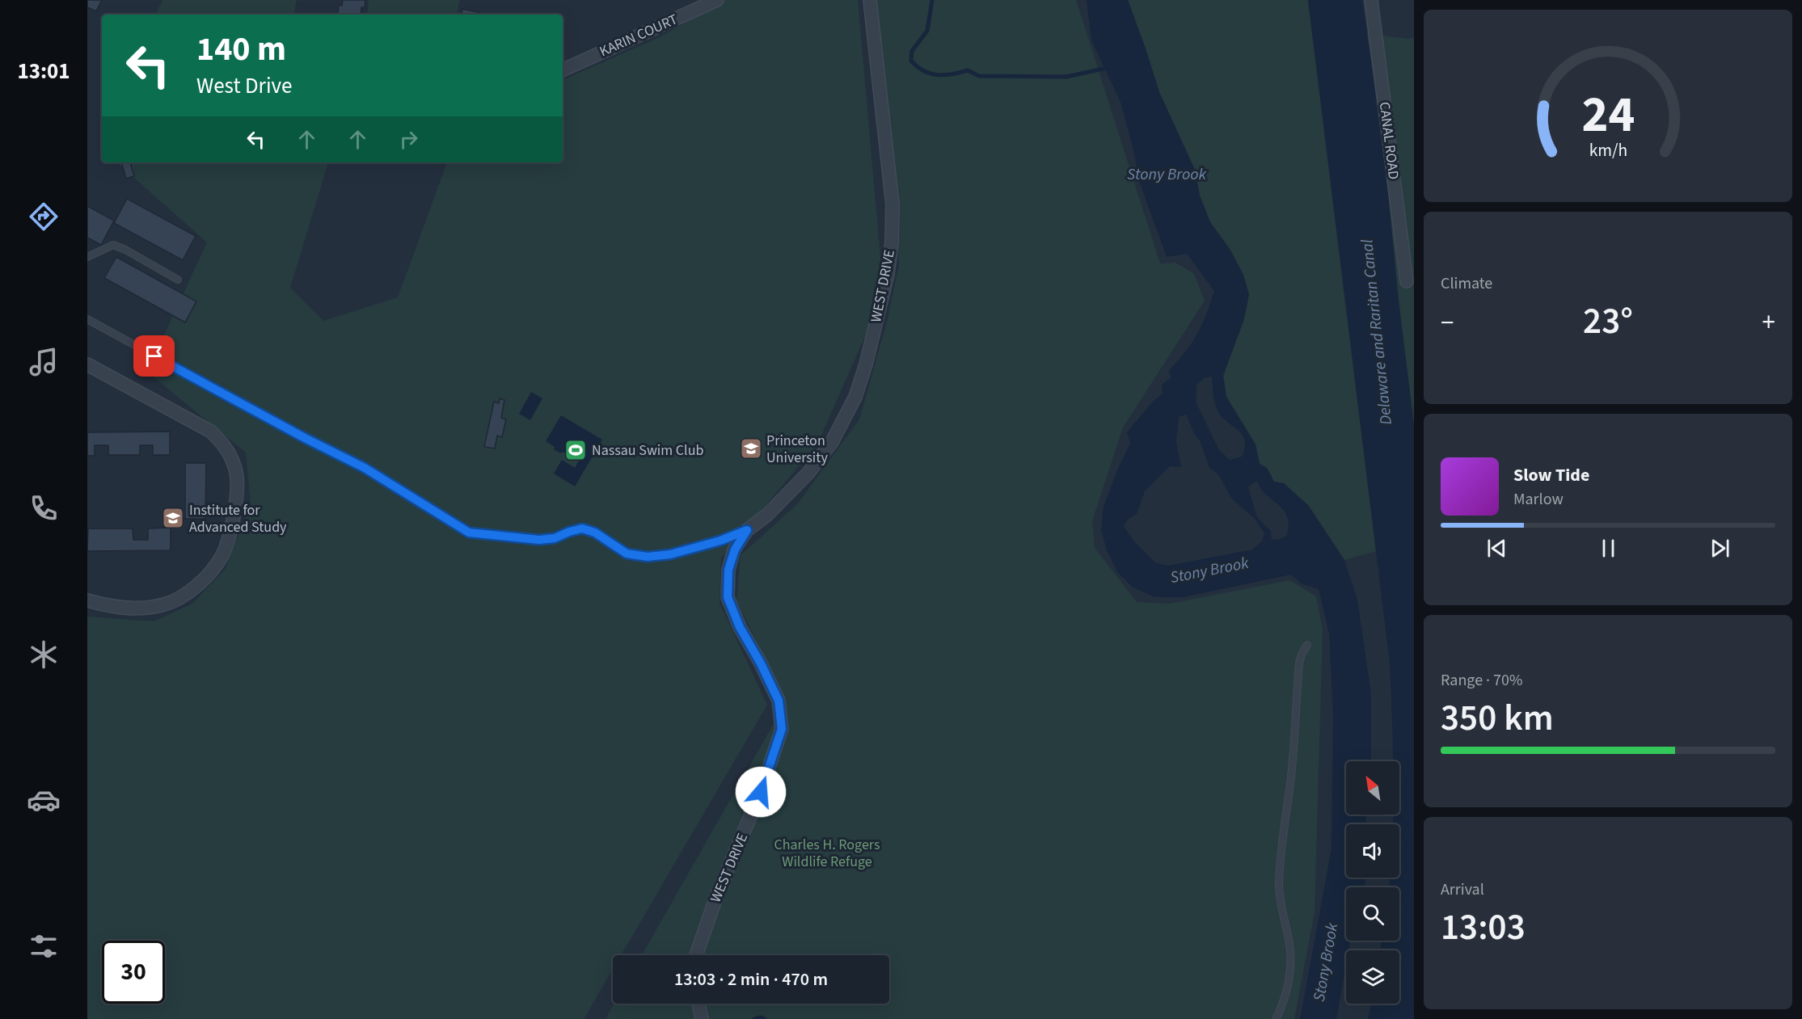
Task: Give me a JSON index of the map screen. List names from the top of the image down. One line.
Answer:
{"streets":{"street":["KARIN COURT","CANAL ROAD","WEST DRIVE"]},"water":["Stony Brook","Delaware and Raritan Canal"],"parks":["Charles H. Rogers Wildlife Refuge"],"places":{"school or university":["Princeton University","Institute for Advanced Study"],"sports":["Nassau Swim Club"]},"north":"top left","page":{"tabs":"13:01","turn":["140 m","West Drive"],"tile":["Climate",["Range · 70%","350 km"],["Arrival","13:03"]],"heat":["−","23°","+"],"song":["Slow Tide","Marlow"],"limit":"30","trip":"13:03 · 2 min · 470 m","gauge":["24","km/h"]}}
